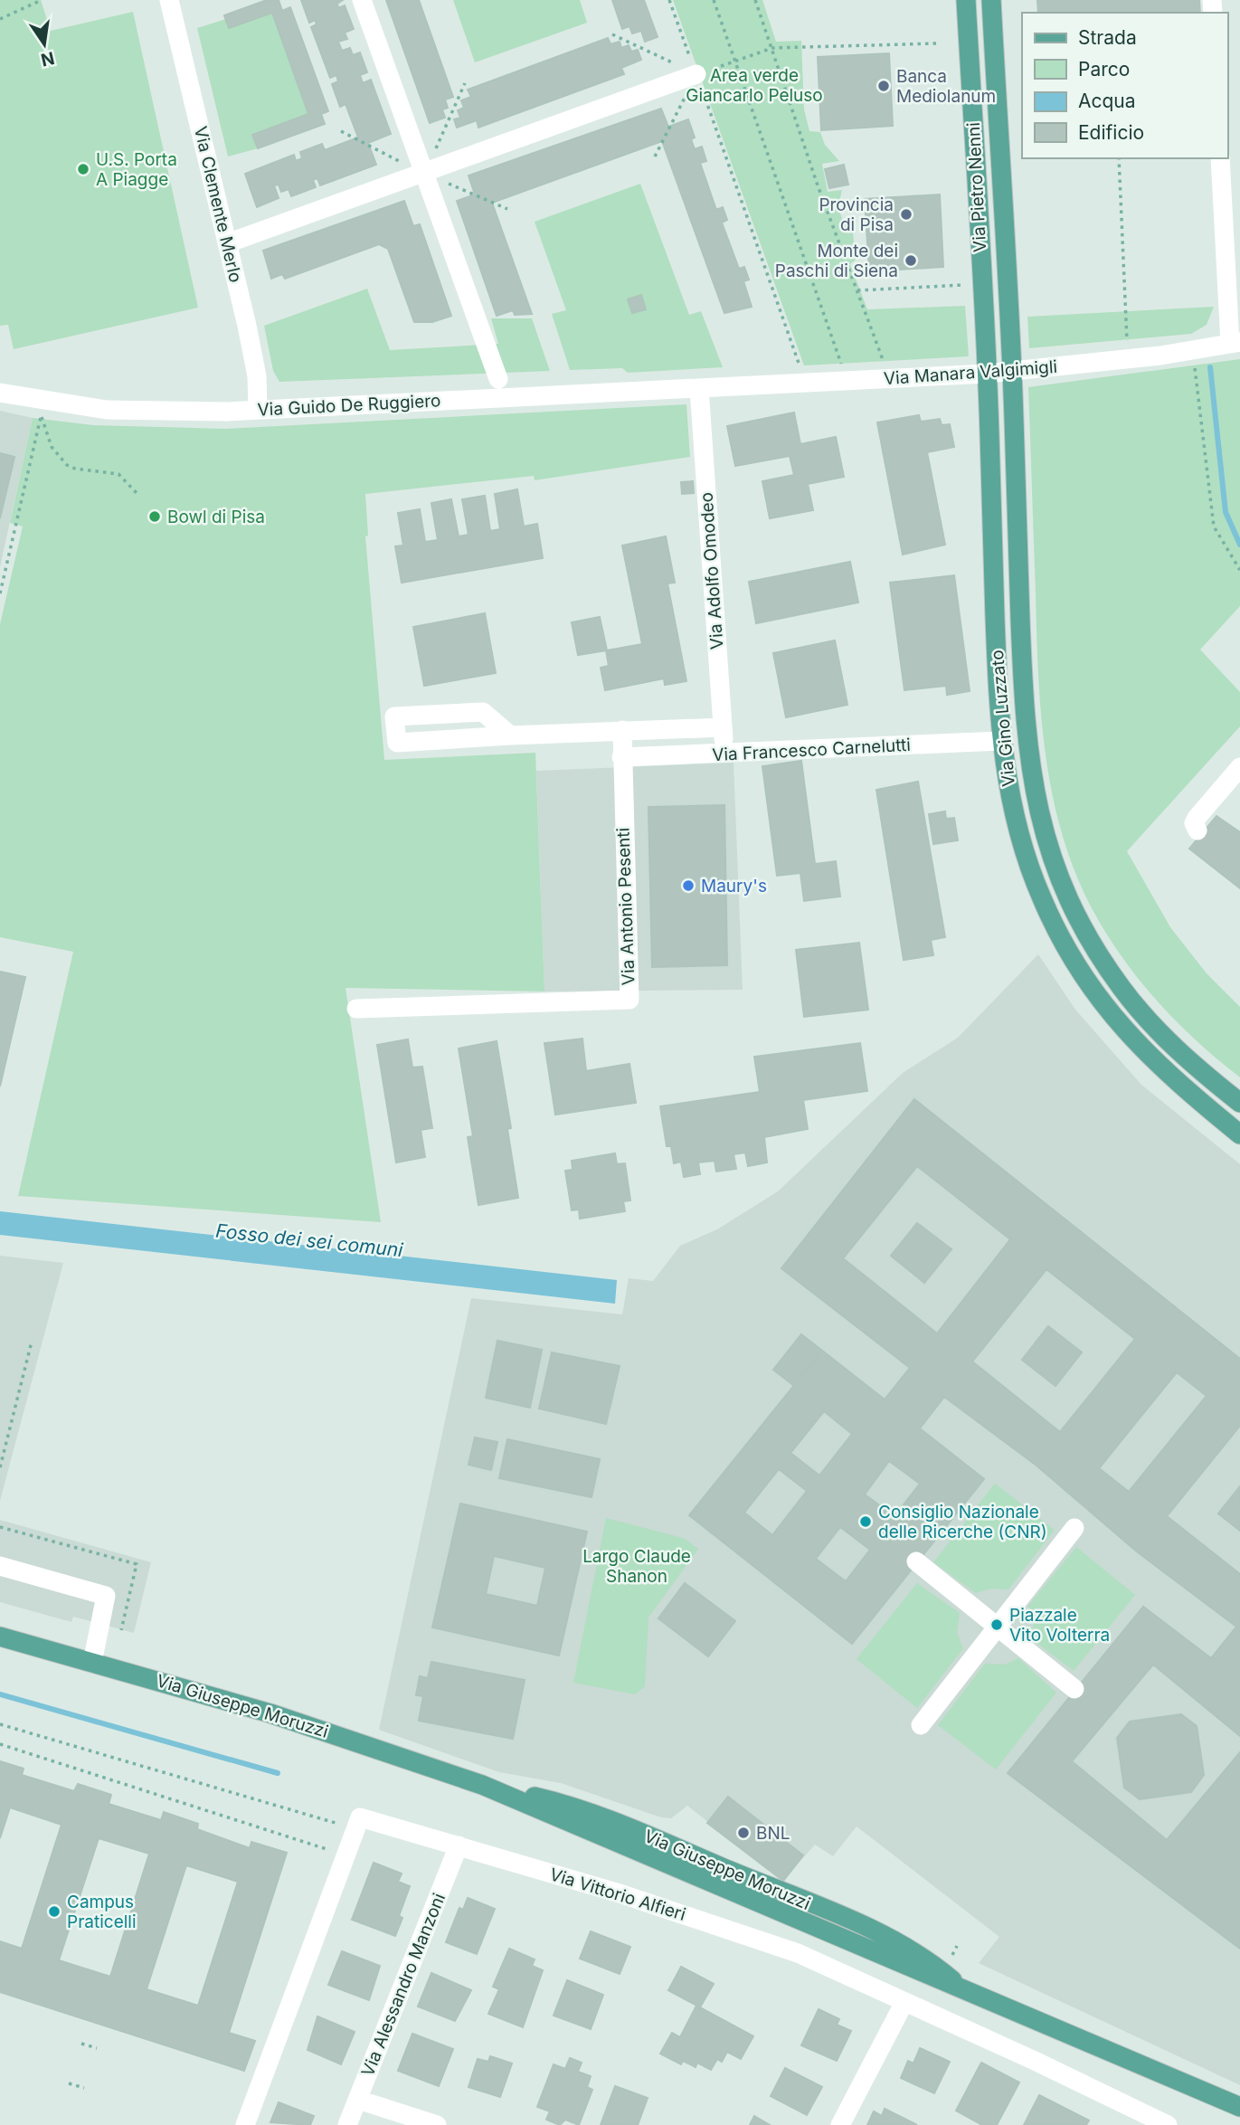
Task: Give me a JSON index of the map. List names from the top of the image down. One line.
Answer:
{"streets":{"main road":["Via Pietro Nenni","Via Gino Luzzato","Via Giuseppe Moruzzi"],"street":["Via Clemente Merlo","Via Manara Valgimigli","Via Guido De Ruggiero","Via Adolfo Omodeo","Via Francesco Carnelutti","Via Antonio Pesenti","Via Vittorio Alfieri","Via Alessandro Manzoni"]},"crossings":[["Via Pietro Nenni","Via Manara Valgimigli"],["Via Pietro Nenni","Via Gino Luzzato"],["Via Clemente Merlo","Via Guido De Ruggiero"],["Via Manara Valgimigli","Via Guido De Ruggiero"],["Via Manara Valgimigli","Via Adolfo Omodeo"],["Via Manara Valgimigli","Via Gino Luzzato"],["Via Guido De Ruggiero","Via Adolfo Omodeo"],["Via Adolfo Omodeo","Via Francesco Carnelutti"],["Via Gino Luzzato","Via Francesco Carnelutti"],["Via Francesco Carnelutti","Via Antonio Pesenti"],["Via Vittorio Alfieri","Via Alessandro Manzoni"]],"water":["Fosso dei sei comuni"],"parks":["Area verde Giancarlo Peluso","Largo Claude Shanon"],"places":["Banca Mediolanum","U.S. Porta A Piagge","Provincia di Pisa","Monte dei Paschi di Siena","Bowl di Pisa","Maury's","Consiglio Nazionale delle Ricerche (CNR)","Piazzale Vito Volterra","BNL","Campus Praticelli"],"legend":["Strada","Parco","Acqua","Edificio"],"north":"bottom"}
